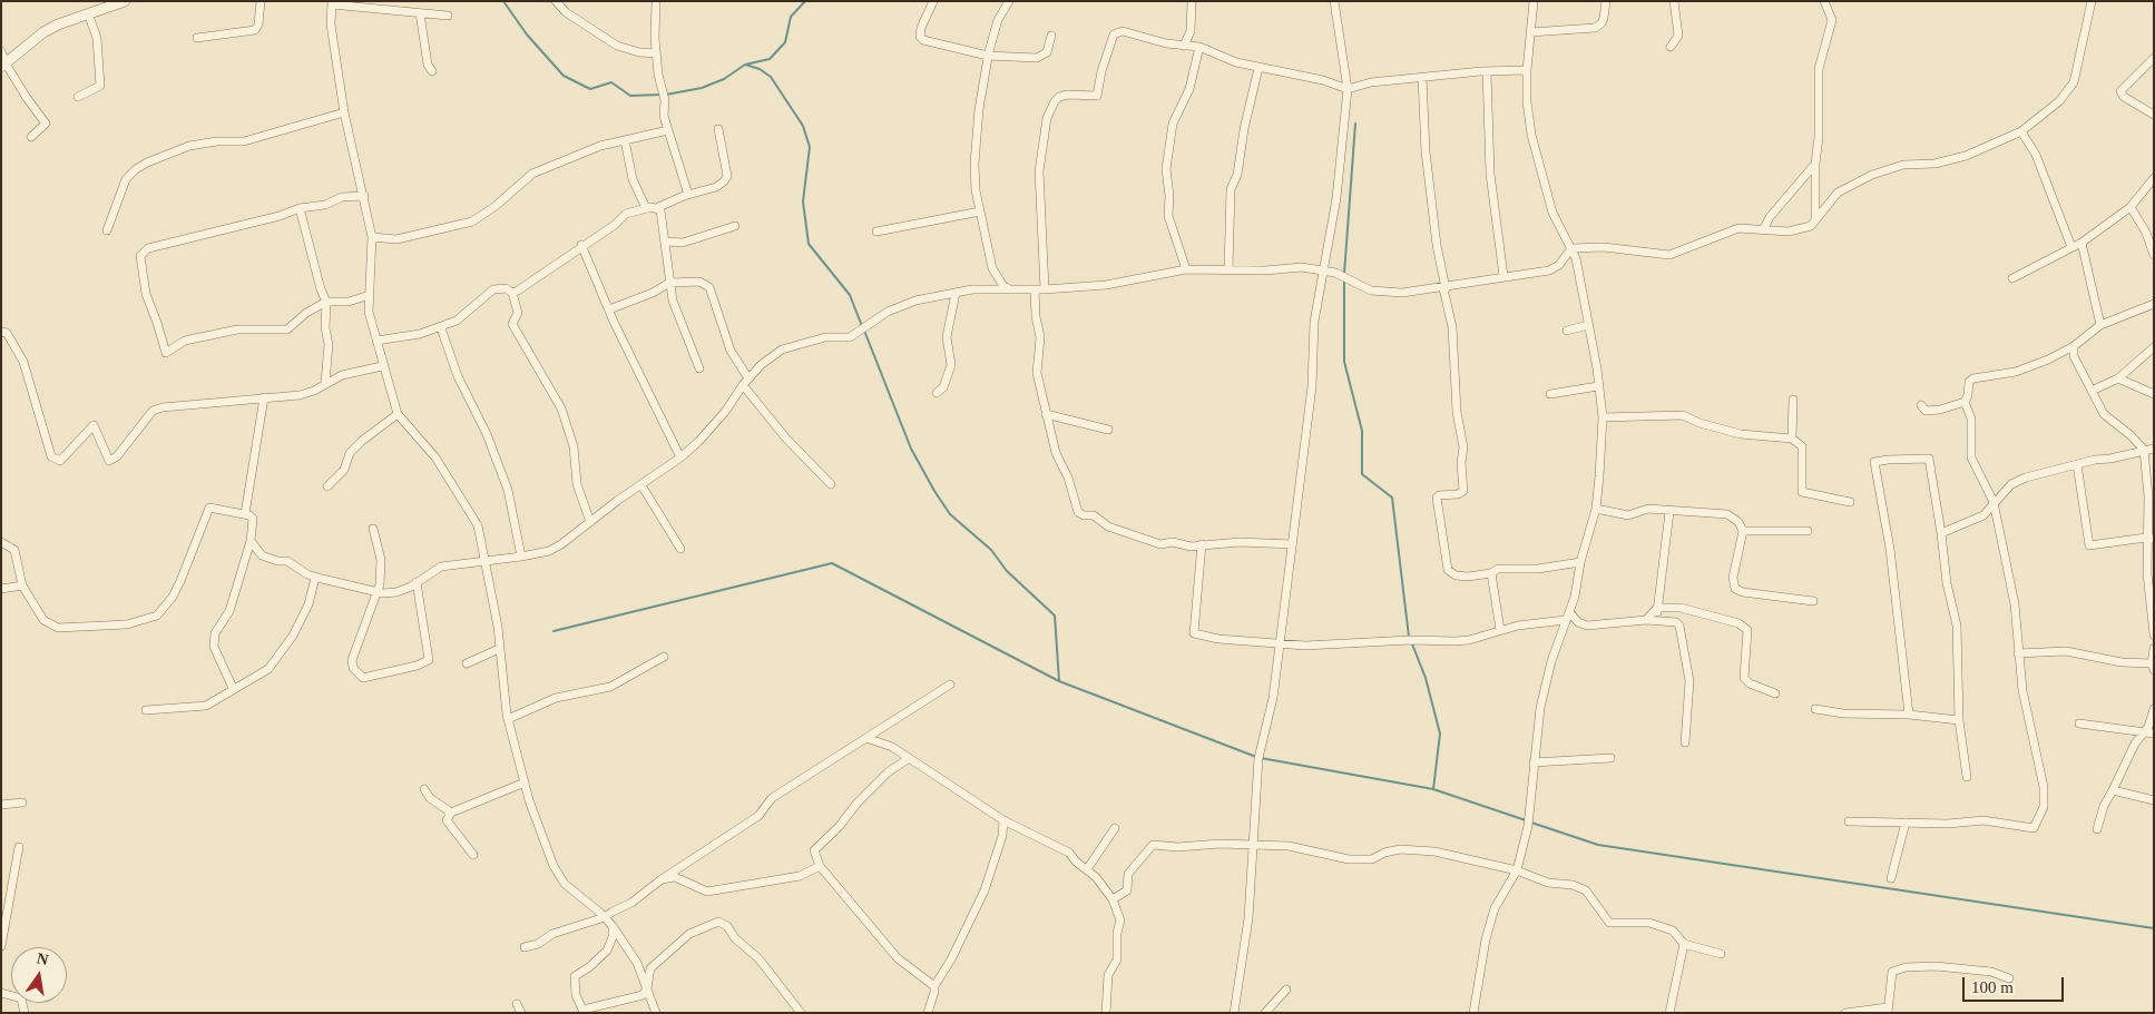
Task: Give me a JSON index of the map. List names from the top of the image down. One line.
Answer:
{"scale_bar":"100 m","north":"top"}
